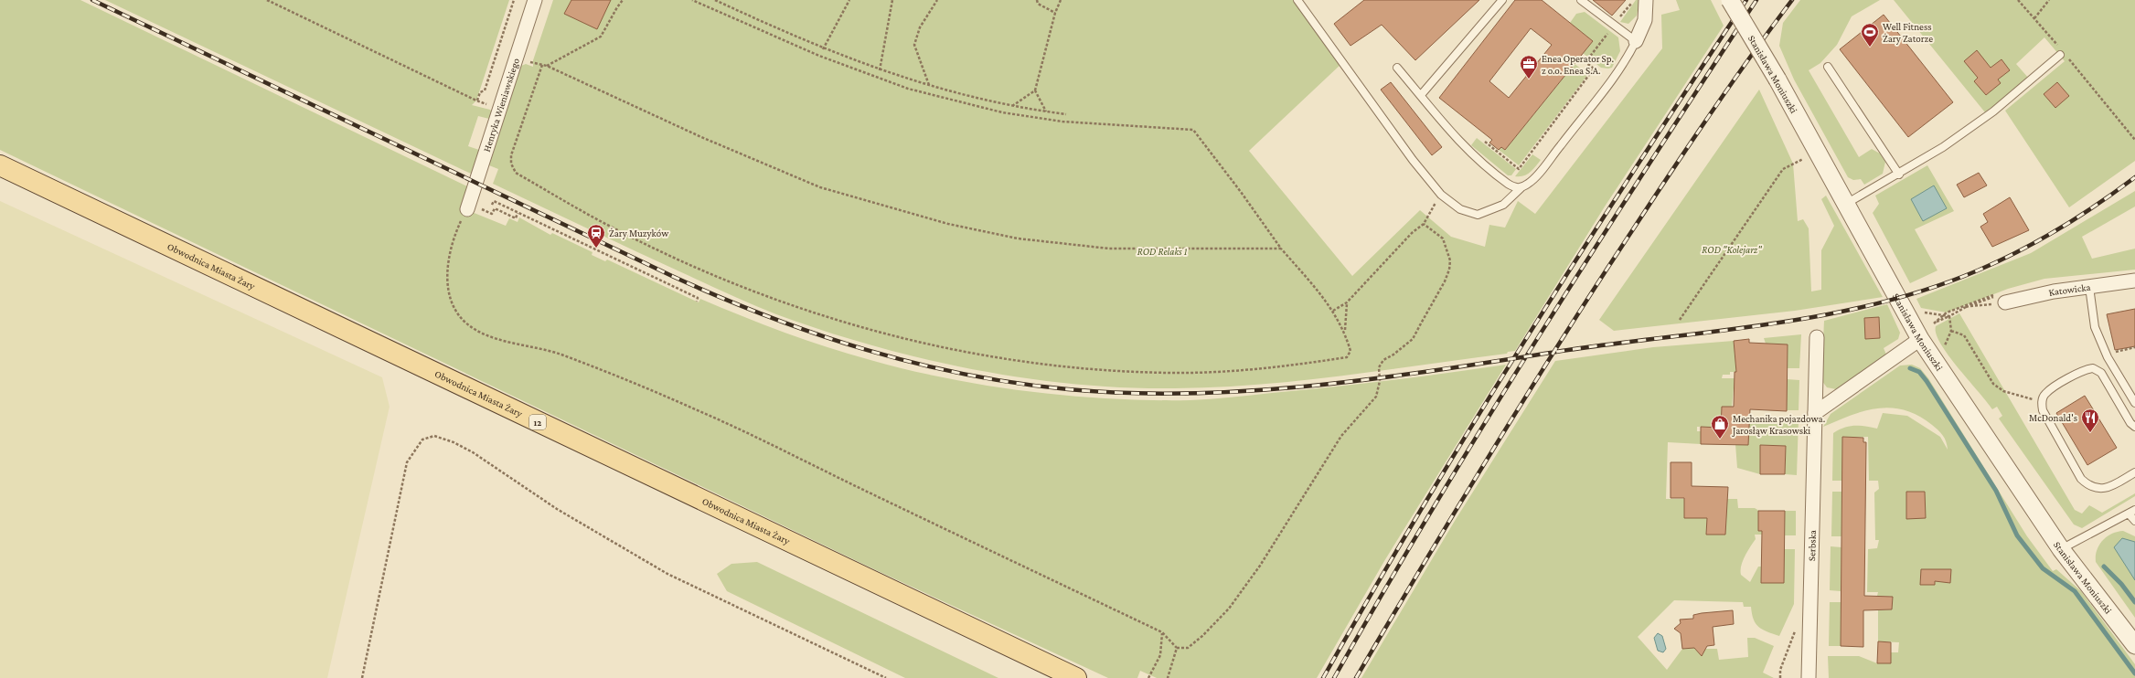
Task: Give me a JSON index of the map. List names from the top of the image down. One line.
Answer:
{"streets":{"main road":["Obwodnica Miasta Żary","12"],"street":["Stanisława Moniuszki","Henryka Wieniawskiego","Katowicka","Serbska"]},"parks":["ROD \"Kolejarz\"","ROD Relaks 1"],"places":{"sports":["Well Fitness Żary Zatorze"],"office":["Enea Operator Sp. z o.o. Enea S.A."],"station":["Żary Muzyków"],"restaurant":["McDonald's"],"shop":["Mechanika pojazdowa. Jarosłąw Krasowski"]}}
